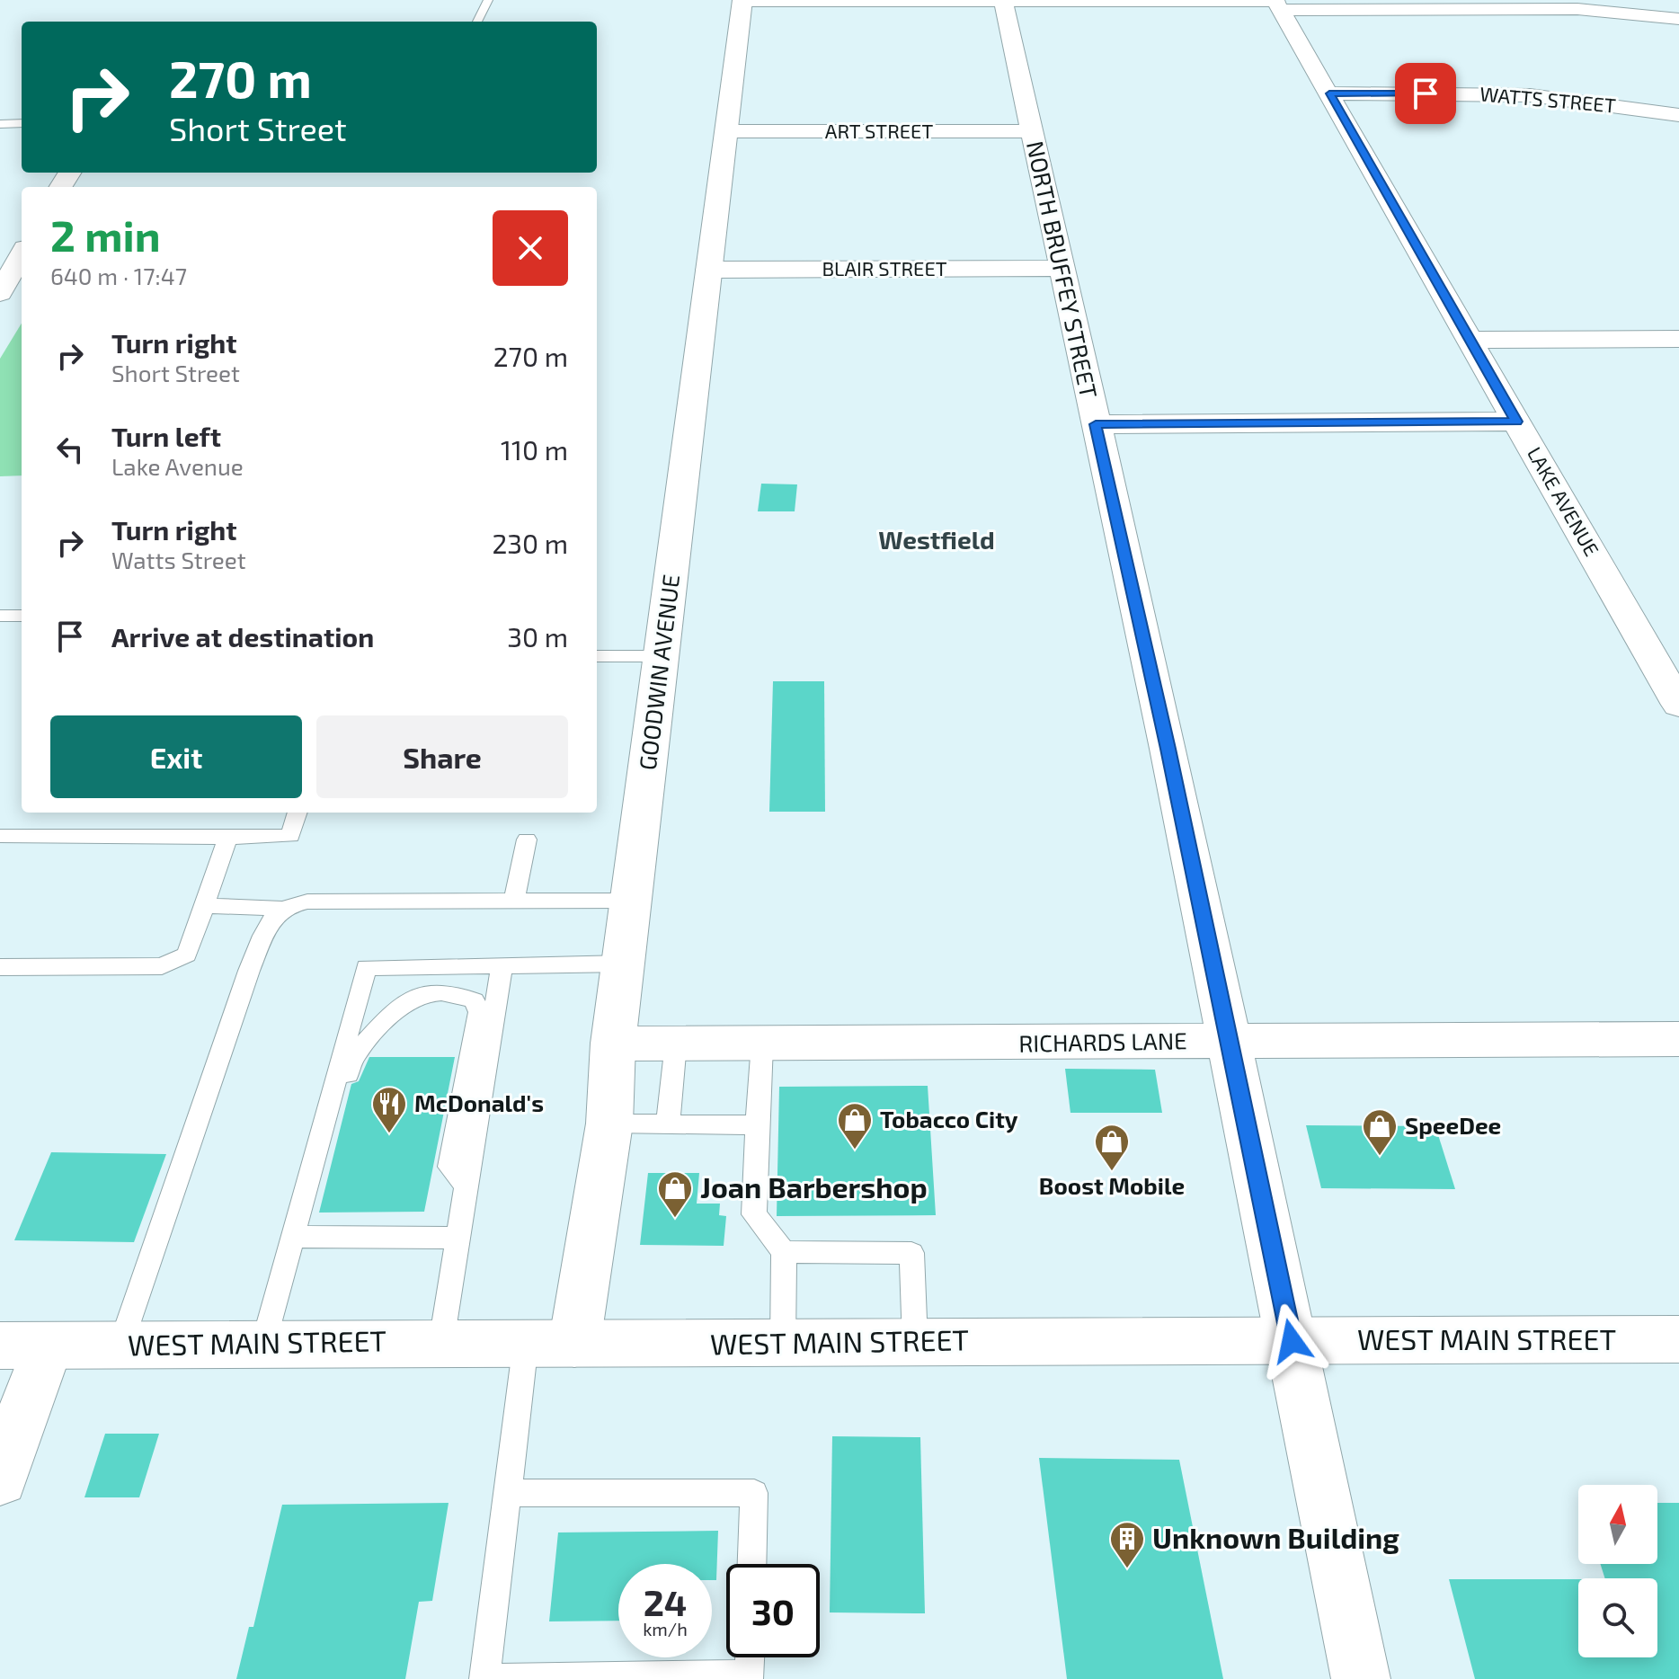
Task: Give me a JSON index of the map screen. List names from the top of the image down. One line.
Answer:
{"streets":{"street":["WATTS STREET","ART STREET","BLAIR STREET","NORTH BRUFFEY STREET","LAKE AVENUE","GOODWIN AVENUE","RICHARDS LANE","WEST MAIN STREET"]},"crossings":[["WATTS STREET","LAKE AVENUE"],["ART STREET","NORTH BRUFFEY STREET"],["ART STREET","GOODWIN AVENUE"],["BLAIR STREET","NORTH BRUFFEY STREET"],["BLAIR STREET","GOODWIN AVENUE"],["NORTH BRUFFEY STREET","RICHARDS LANE"],["NORTH BRUFFEY STREET","WEST MAIN STREET"],["GOODWIN AVENUE","RICHARDS LANE"],["GOODWIN AVENUE","WEST MAIN STREET"]],"districts":["Westfield"],"places":{"restaurant":["McDonald's"],"shop":["Tobacco City","SpeeDee","Boost Mobile","Joan Barbershop"],"building":["Unknown Building"]},"north":"top","page":{"turn":["270 m","Short Street"],"heading":["2 min","640 m · 17:47"],"list":[{"name":"Turn right","note":"Short Street","value":"270 m"},{"name":"Turn left","note":"Lake Avenue","value":"110 m"},{"name":"Turn right","note":"Watts Street","value":"230 m"},{"name":"Arrive at destination","value":"30 m"}],"buttons":["Exit","Share"],"speed":"24 km/h","limit":"30"}}
